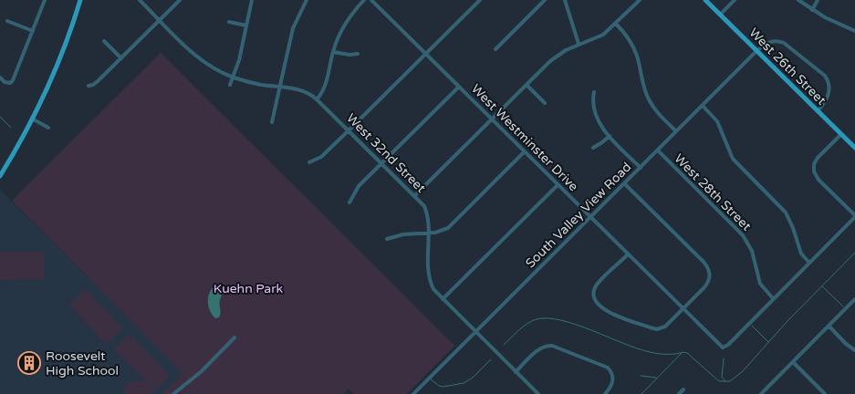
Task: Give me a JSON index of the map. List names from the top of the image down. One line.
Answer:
{"streets":{"main road":["West 26th Street"],"street":["West Westminster Drive","West 32nd Street","West 28th Street","South Valley View Road"]},"crossings":[["West 26th Street","South Valley View Road"],["West Westminster Drive","South Valley View Road"],["West 32nd Street","South Valley View Road"],["West 28th Street","South Valley View Road"]],"parks":["Kuehn Park"],"places":{"building":["Roosevelt High School"]}}
